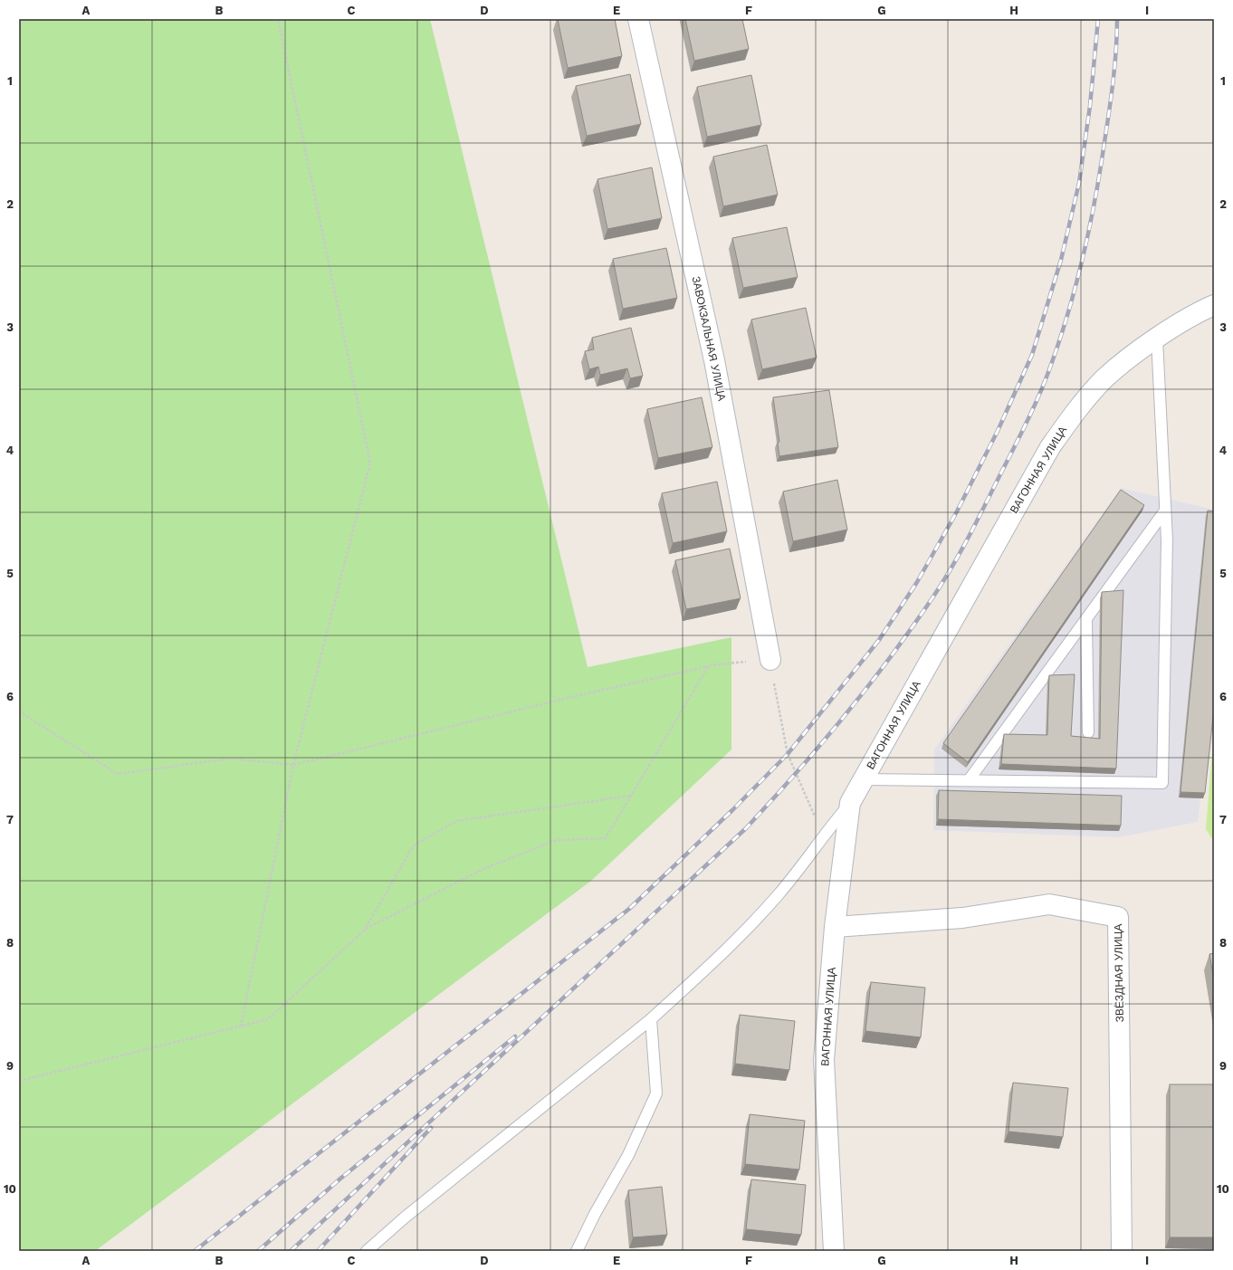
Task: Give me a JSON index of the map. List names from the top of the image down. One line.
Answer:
{"streets":{"street":["ЗАВОКЗАЛЬНАЯ УЛИЦА","ВАГОННАЯ УЛИЦА","ЗВЁЗДНАЯ УЛИЦА"]},"crossings":[["ВАГОННАЯ УЛИЦА","ЗВЁЗДНАЯ УЛИЦА"]],"grid":{"columns":["A","B","C","D","E","F","G","H","I"],"rows":["1","2","3","4","5","6","7","8","9","10"]}}
